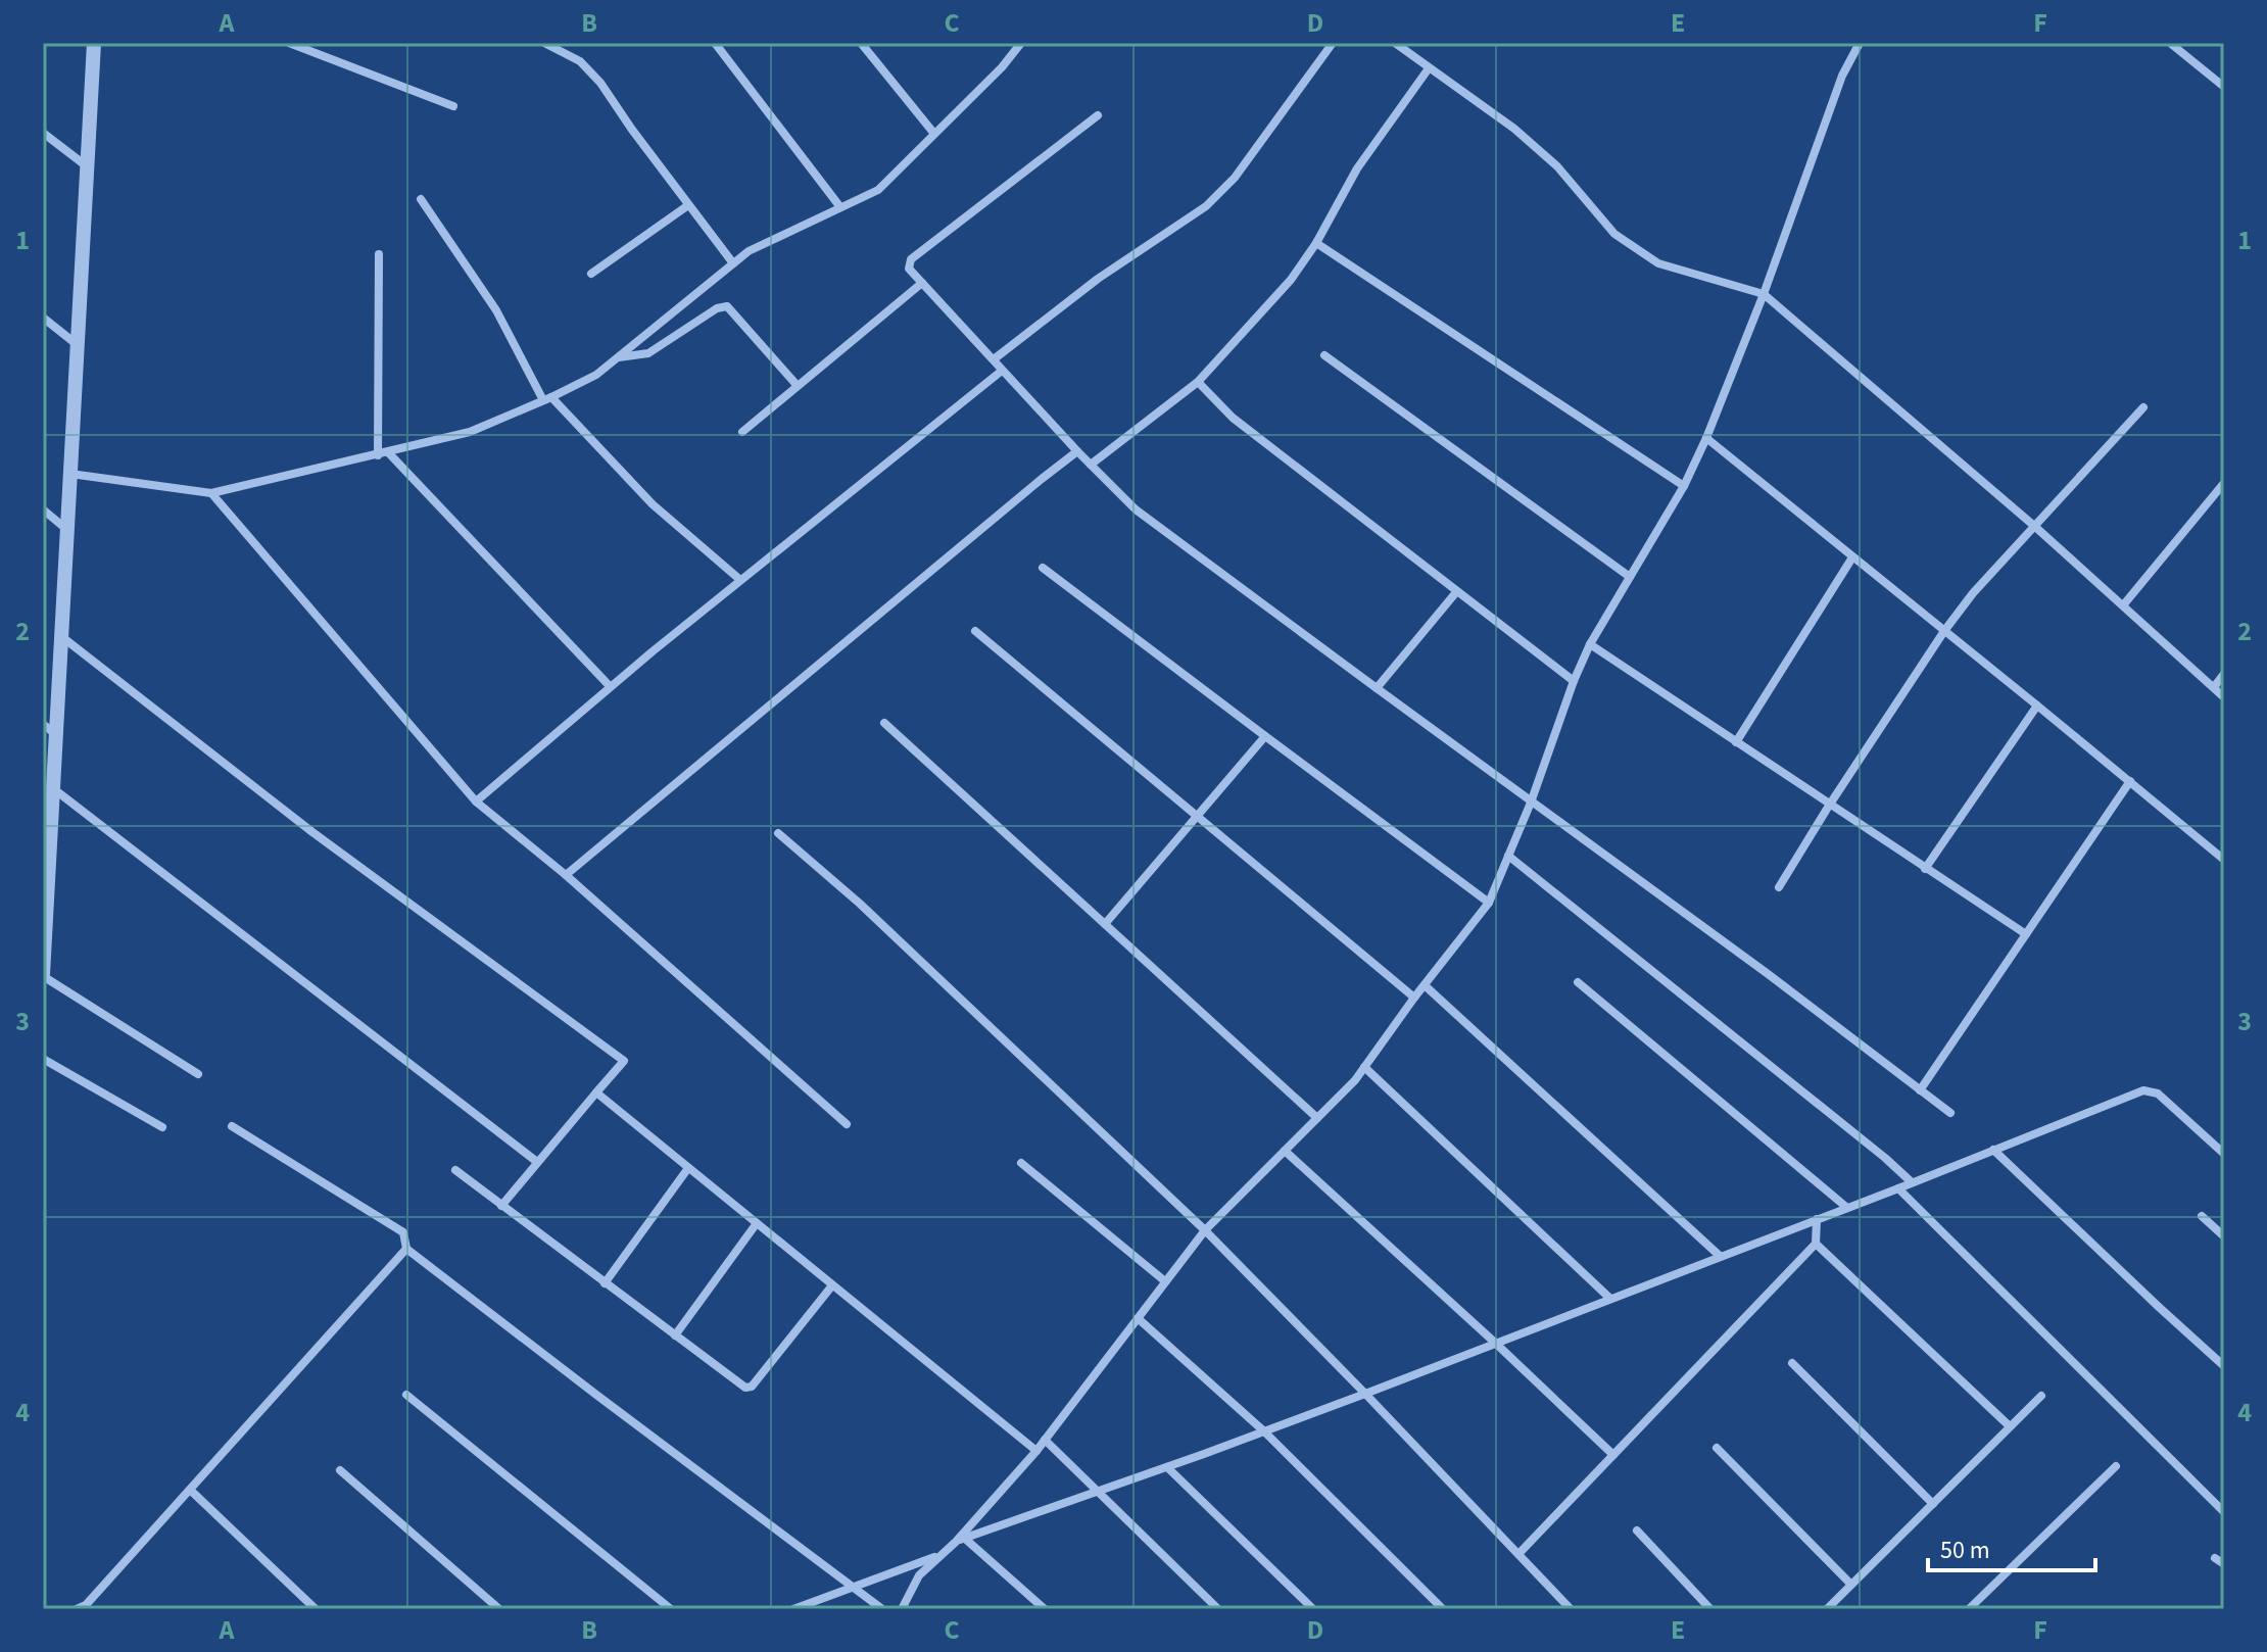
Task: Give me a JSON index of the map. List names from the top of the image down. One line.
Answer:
{"scale_bar":"50 m","grid":{"columns":["A","B","C","D","E","F"],"rows":["1","2","3","4"]}}
